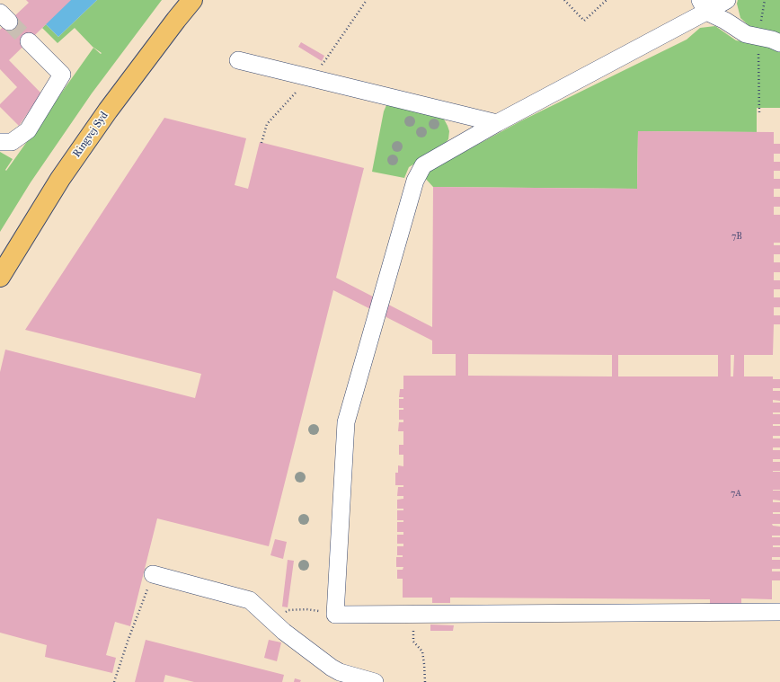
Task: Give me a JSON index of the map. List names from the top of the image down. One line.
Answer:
{"streets":{"main road":["Ringvej Syd"]},"house_numbers":["7B","7A"]}
